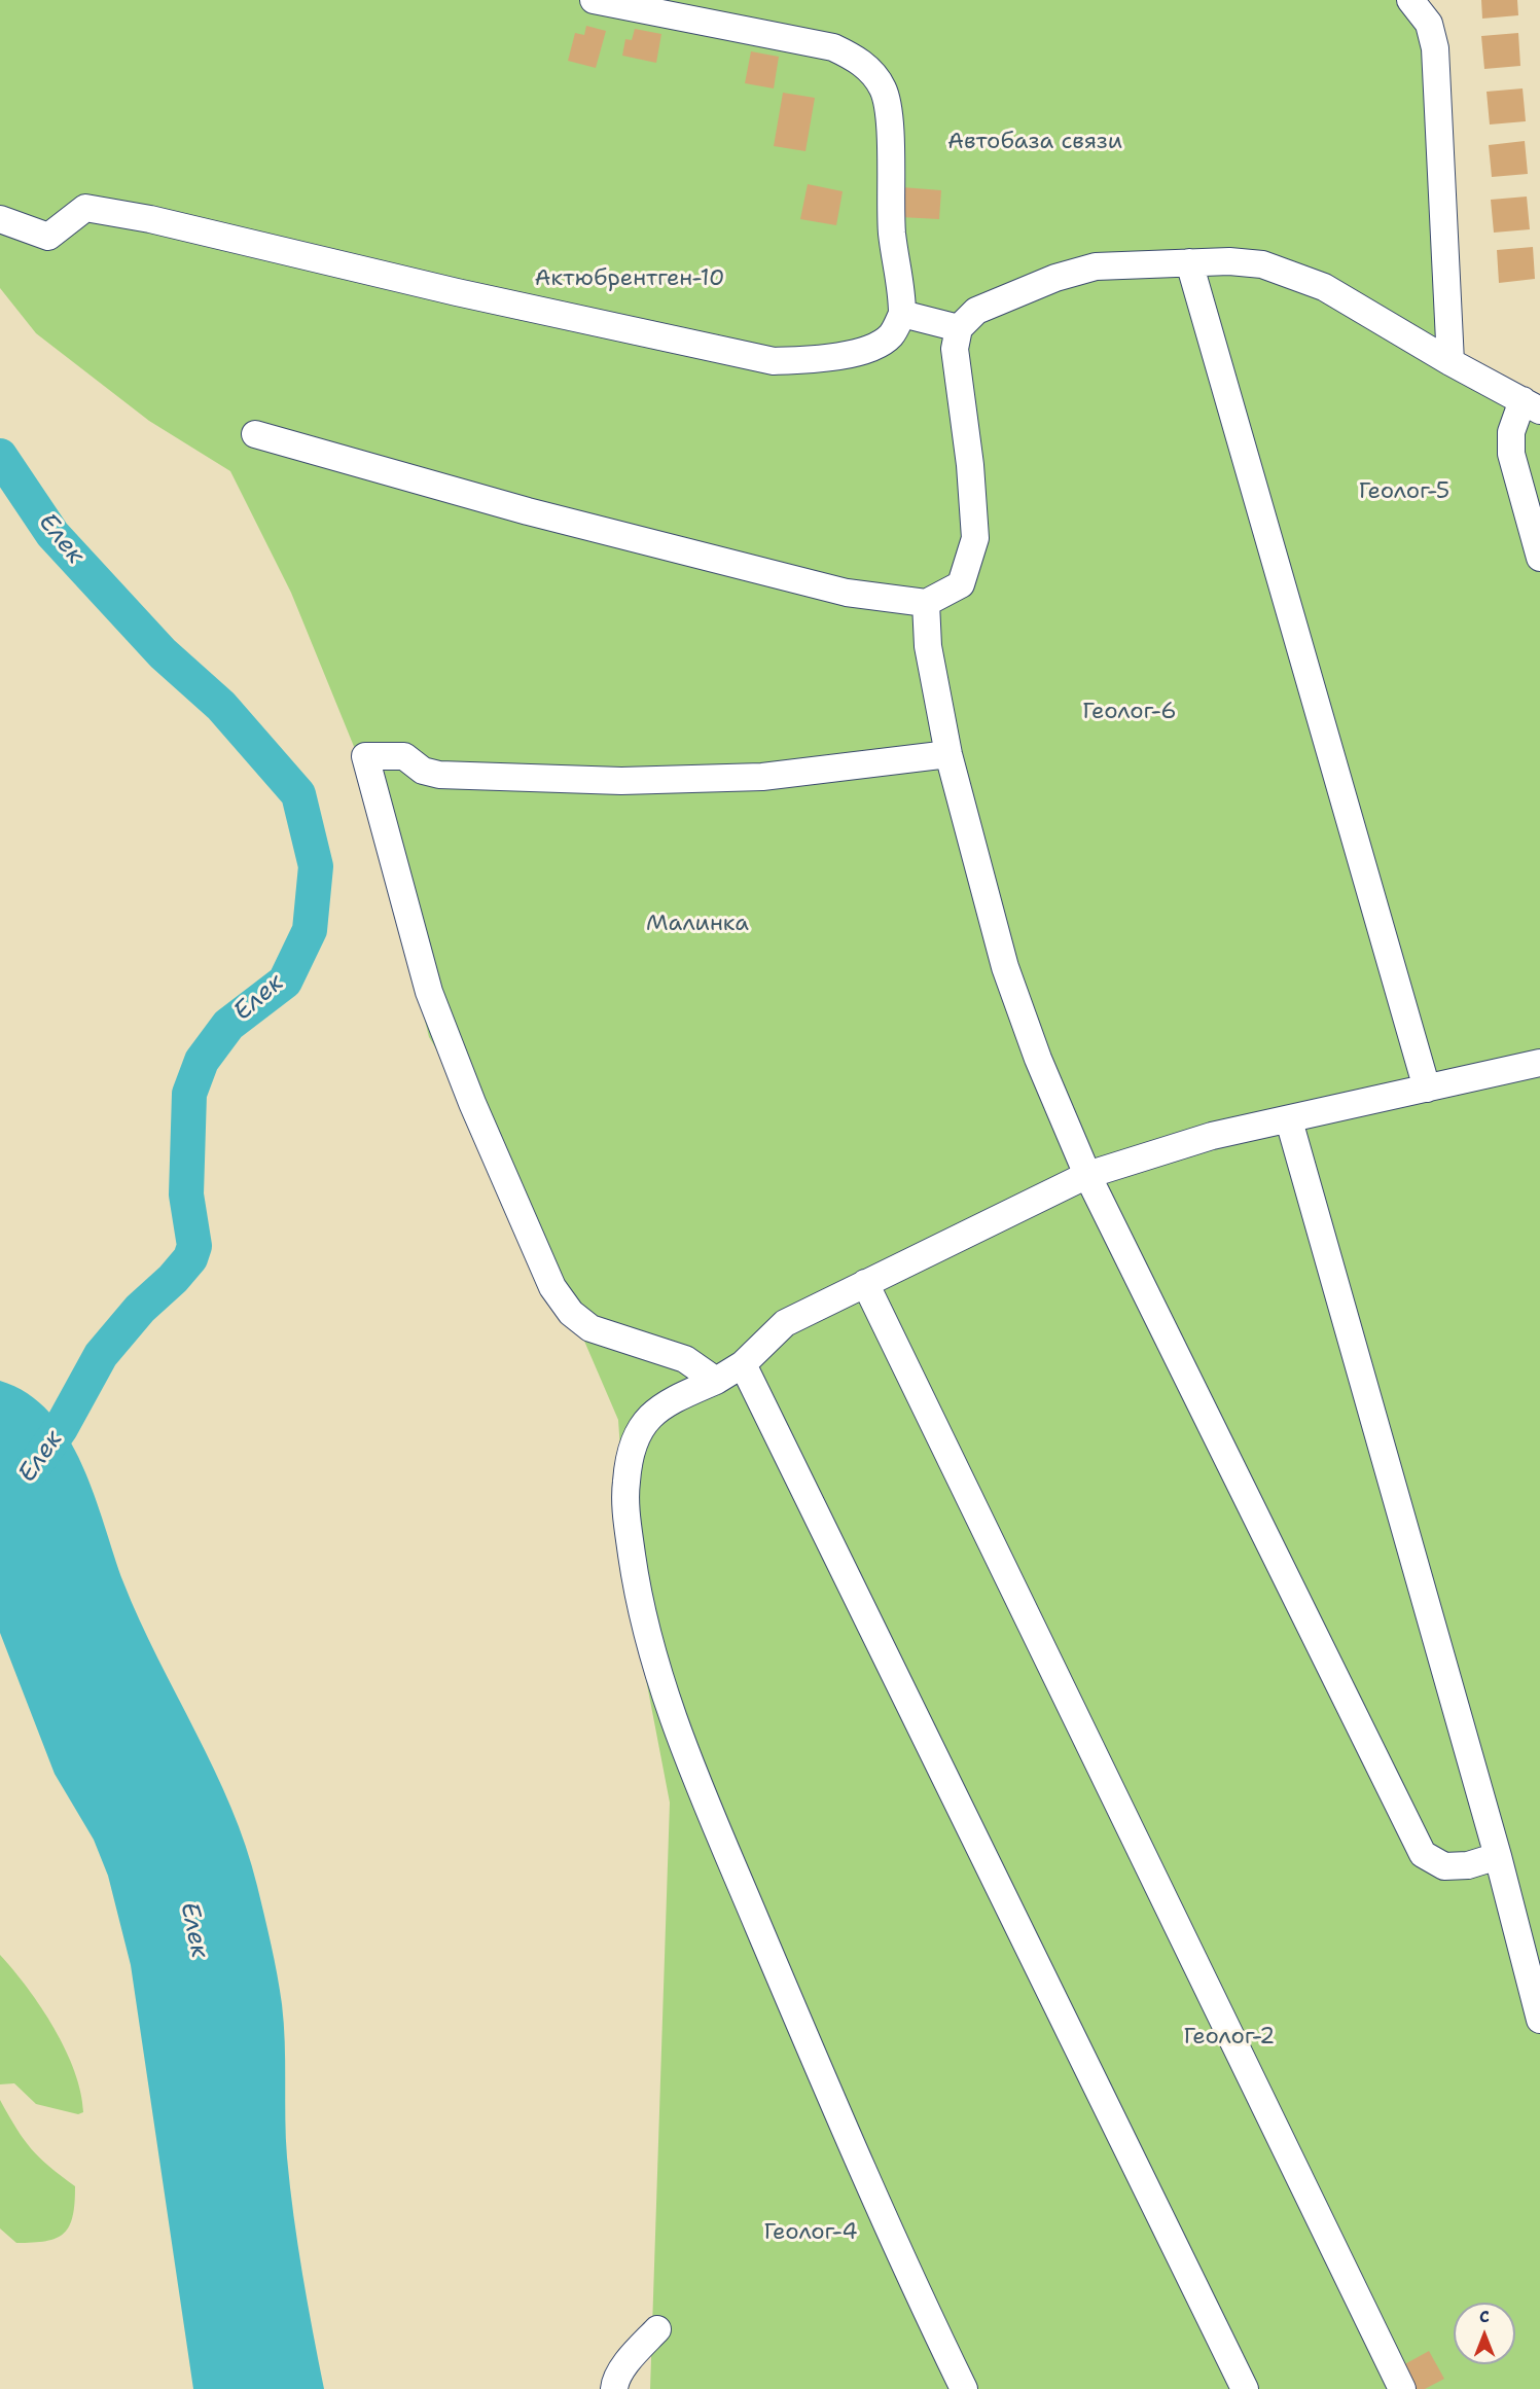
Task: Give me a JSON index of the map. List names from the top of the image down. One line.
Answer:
{"water":["Елек"],"parks":["Автобаза связи","Актюбрентген-10","Геолог-5","Геолог-6","Малинка","Геолог-2","Геолог-4"],"north":"top"}
